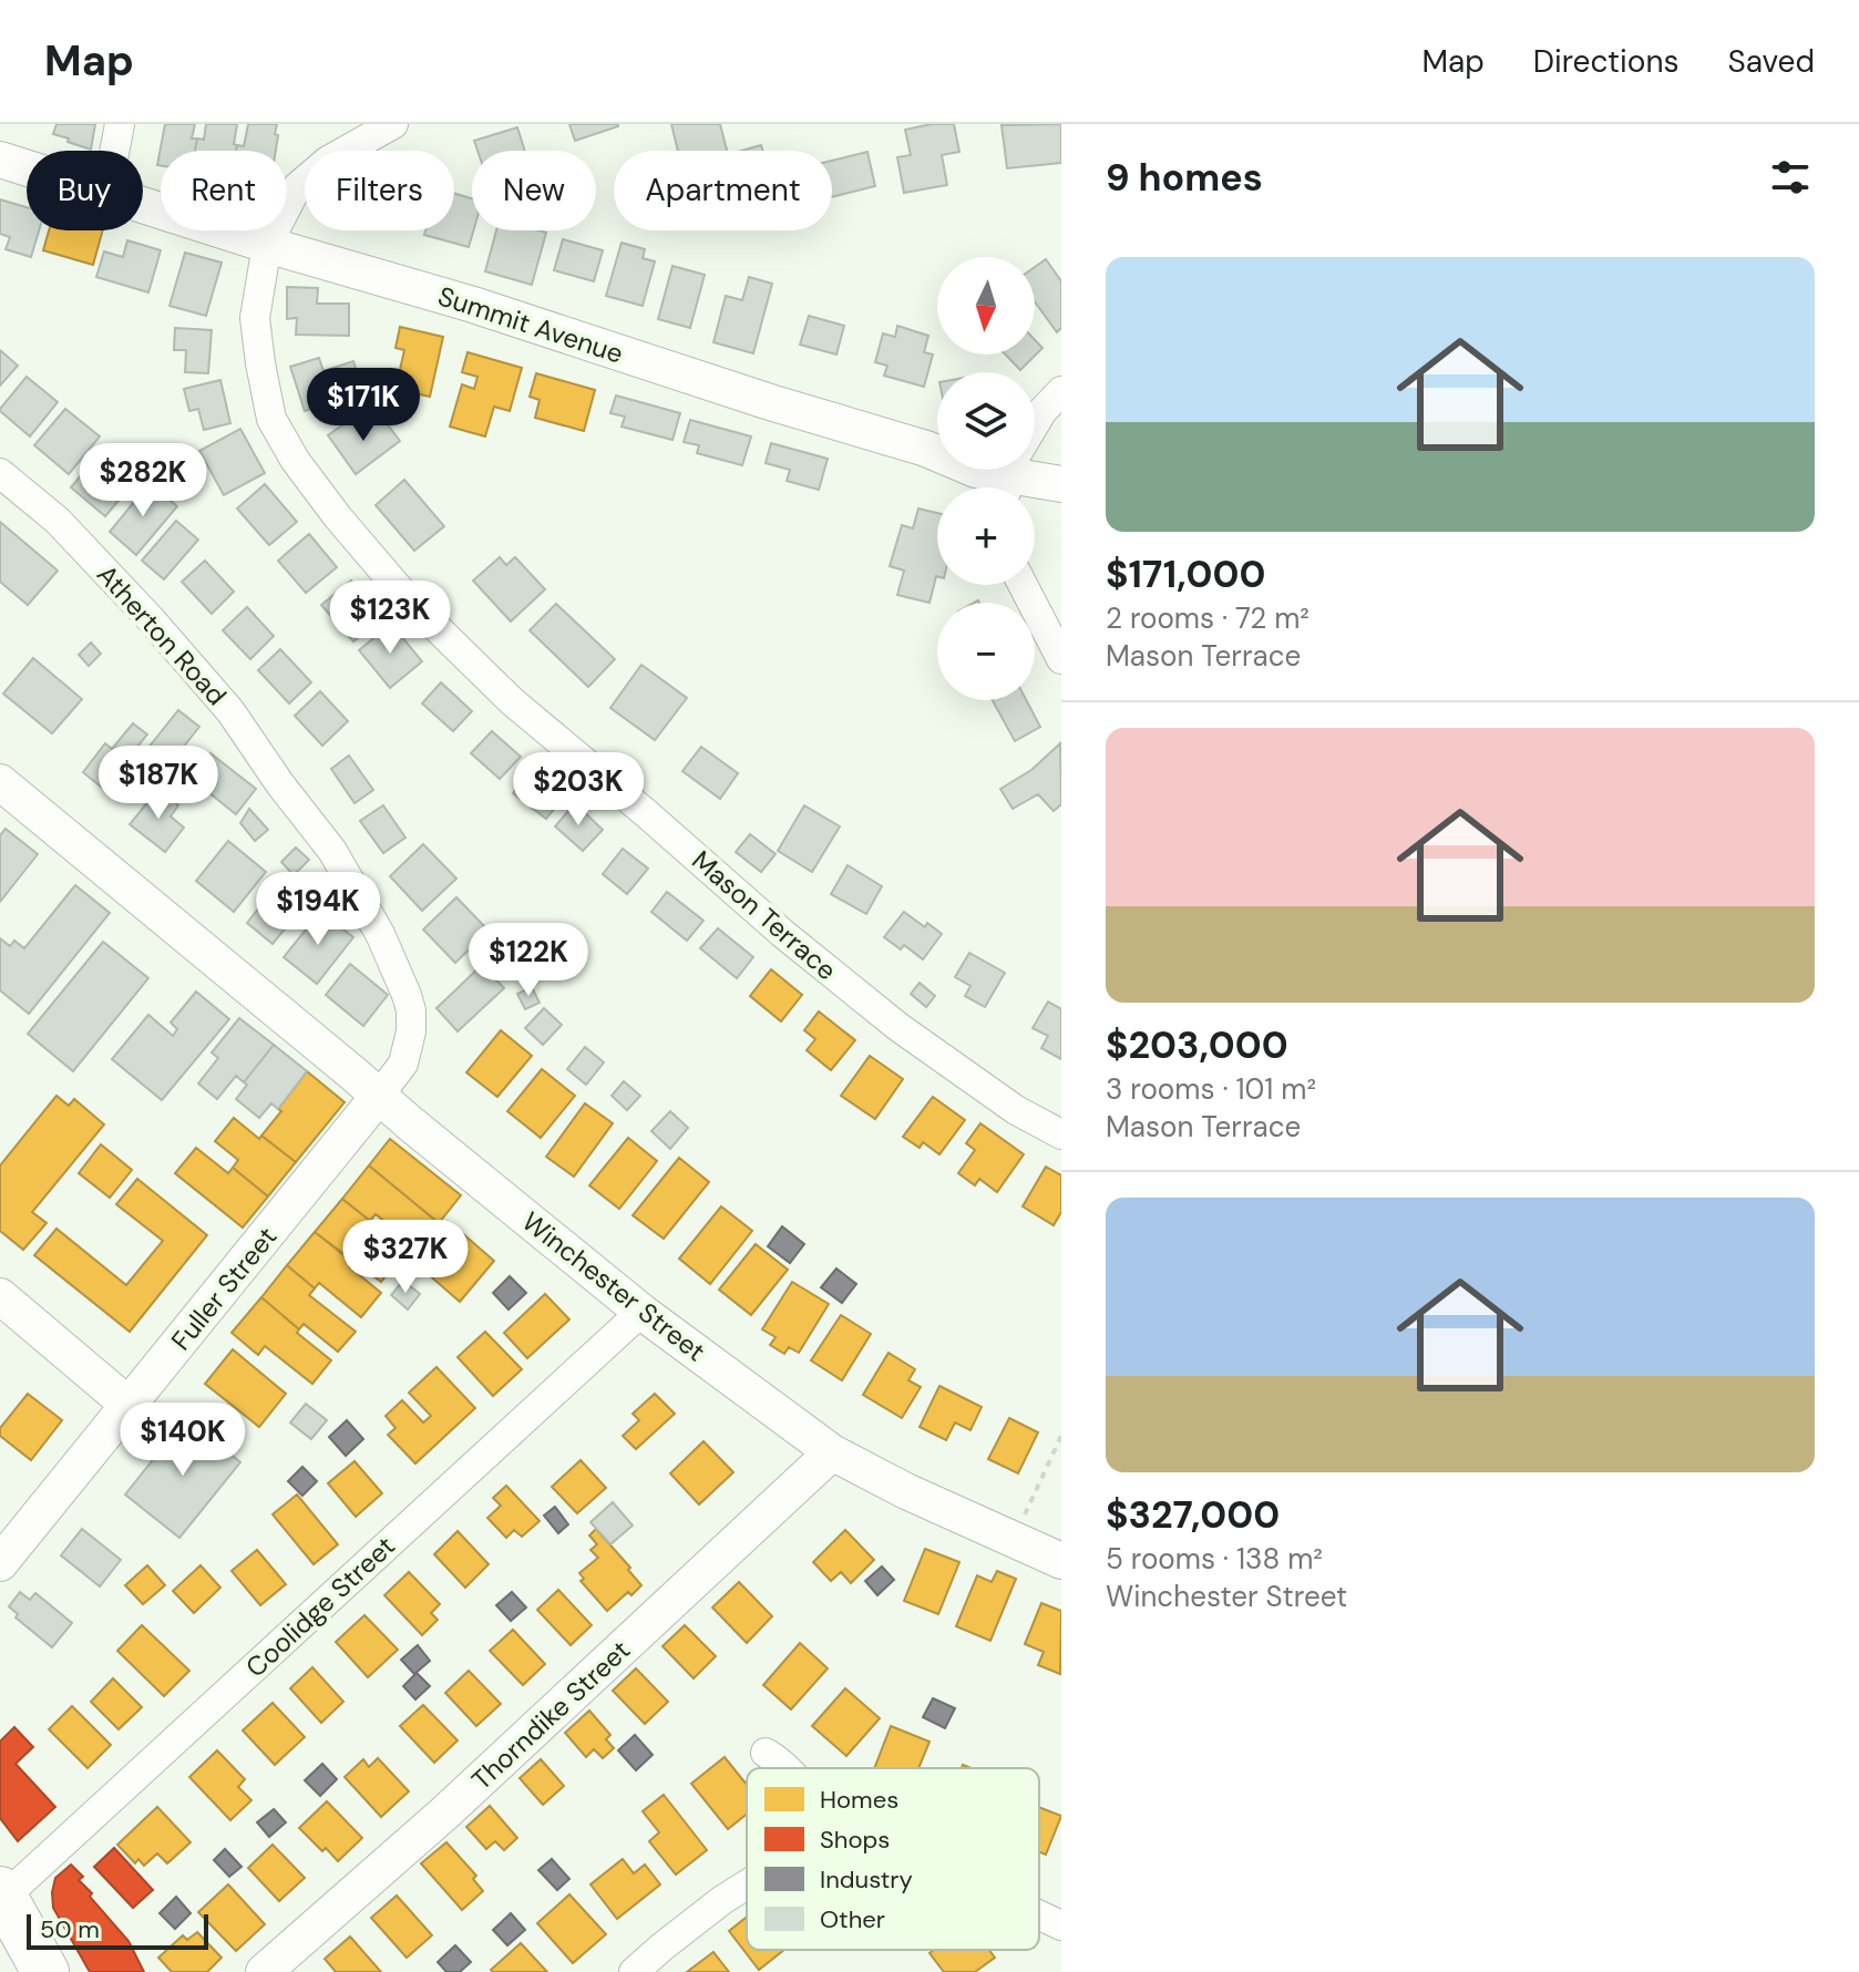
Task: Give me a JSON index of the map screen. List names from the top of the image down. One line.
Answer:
{"streets":{"street":["Summit Avenue","Atherton Road","Mason Terrace","Winchester Street","Fuller Street","Coolidge Street","Thorndike Street"]},"crossings":[["Summit Avenue","Mason Terrace"],["Atherton Road","Winchester Street"],["Atherton Road","Fuller Street"],["Winchester Street","Fuller Street"],["Winchester Street","Coolidge Street"],["Winchester Street","Thorndike Street"]],"legend":["Homes","Shops","Industry","Other"],"scale_bar":"50 m","north":"bottom","page":{"header":"Map","nav":["Map","Directions","Saved"],"heading":"9 homes","chip":["Buy","Rent","Filters","New","Apartment"],"list":[{"name":"$171,000","note":"2 rooms · 72 m² · Mason Terrace"},{"name":"$203,000","note":"3 rooms · 101 m² · Mason Terrace"},{"name":"$327,000","note":"5 rooms · 138 m² · Winchester Street"}],"map_buttons":["+","−"],"price":["$171K","$282K","$123K","$187K","$203K","$194K","$122K","$327K","$140K"],"scale":"50 m"}}
